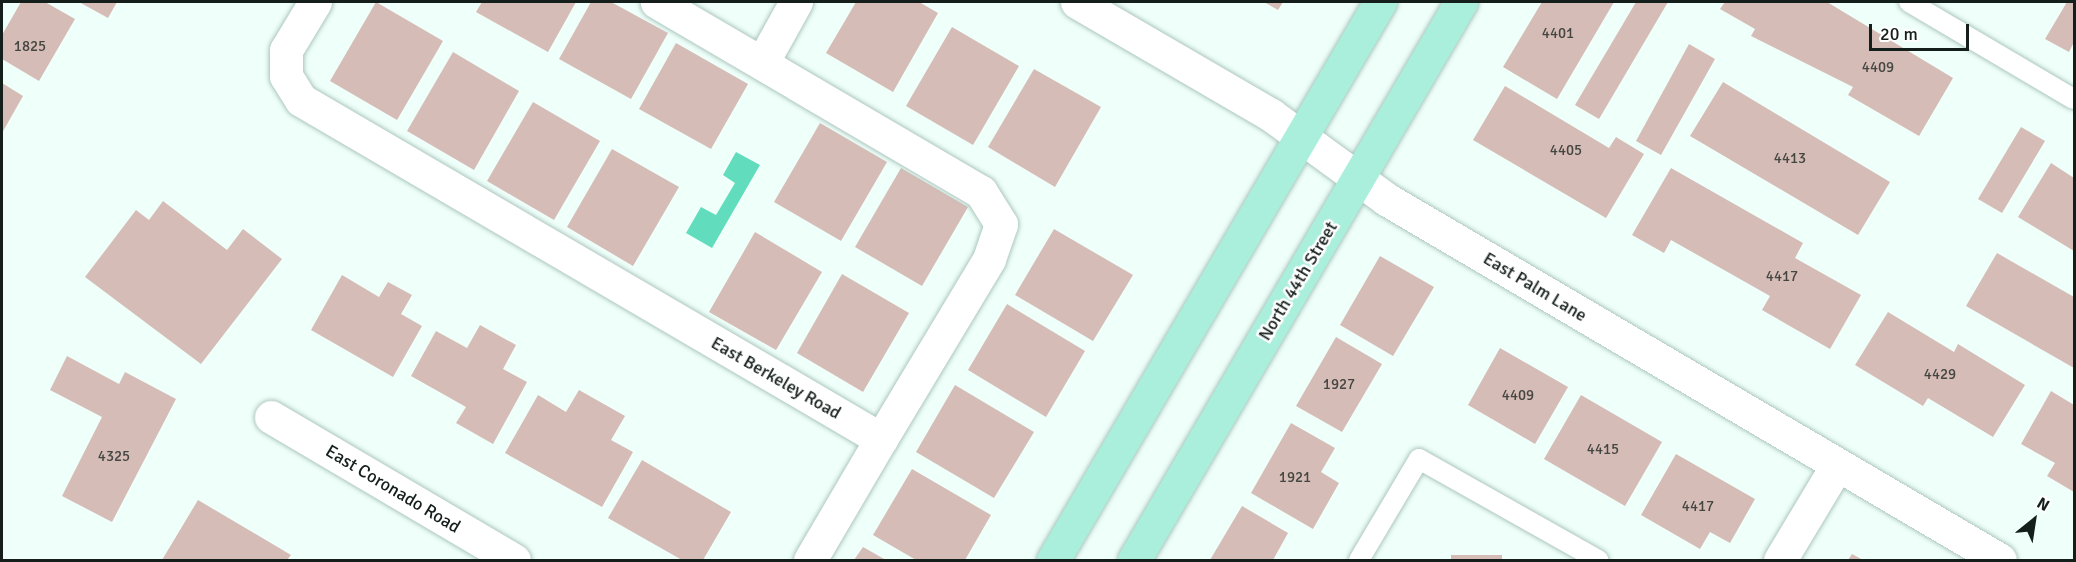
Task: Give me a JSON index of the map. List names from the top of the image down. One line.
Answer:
{"streets":{"main road":["North 44th Street"],"street":["East Palm Lane","East Berkeley Road","East Coronado Road"]},"crossings":[["North 44th Street","East Palm Lane"]],"house_numbers":["4401","1825","4409","4405","4413","4417","4429","1927","4409","4415","4325","1921","4417"],"scale_bar":"20 m","north":"top right"}
